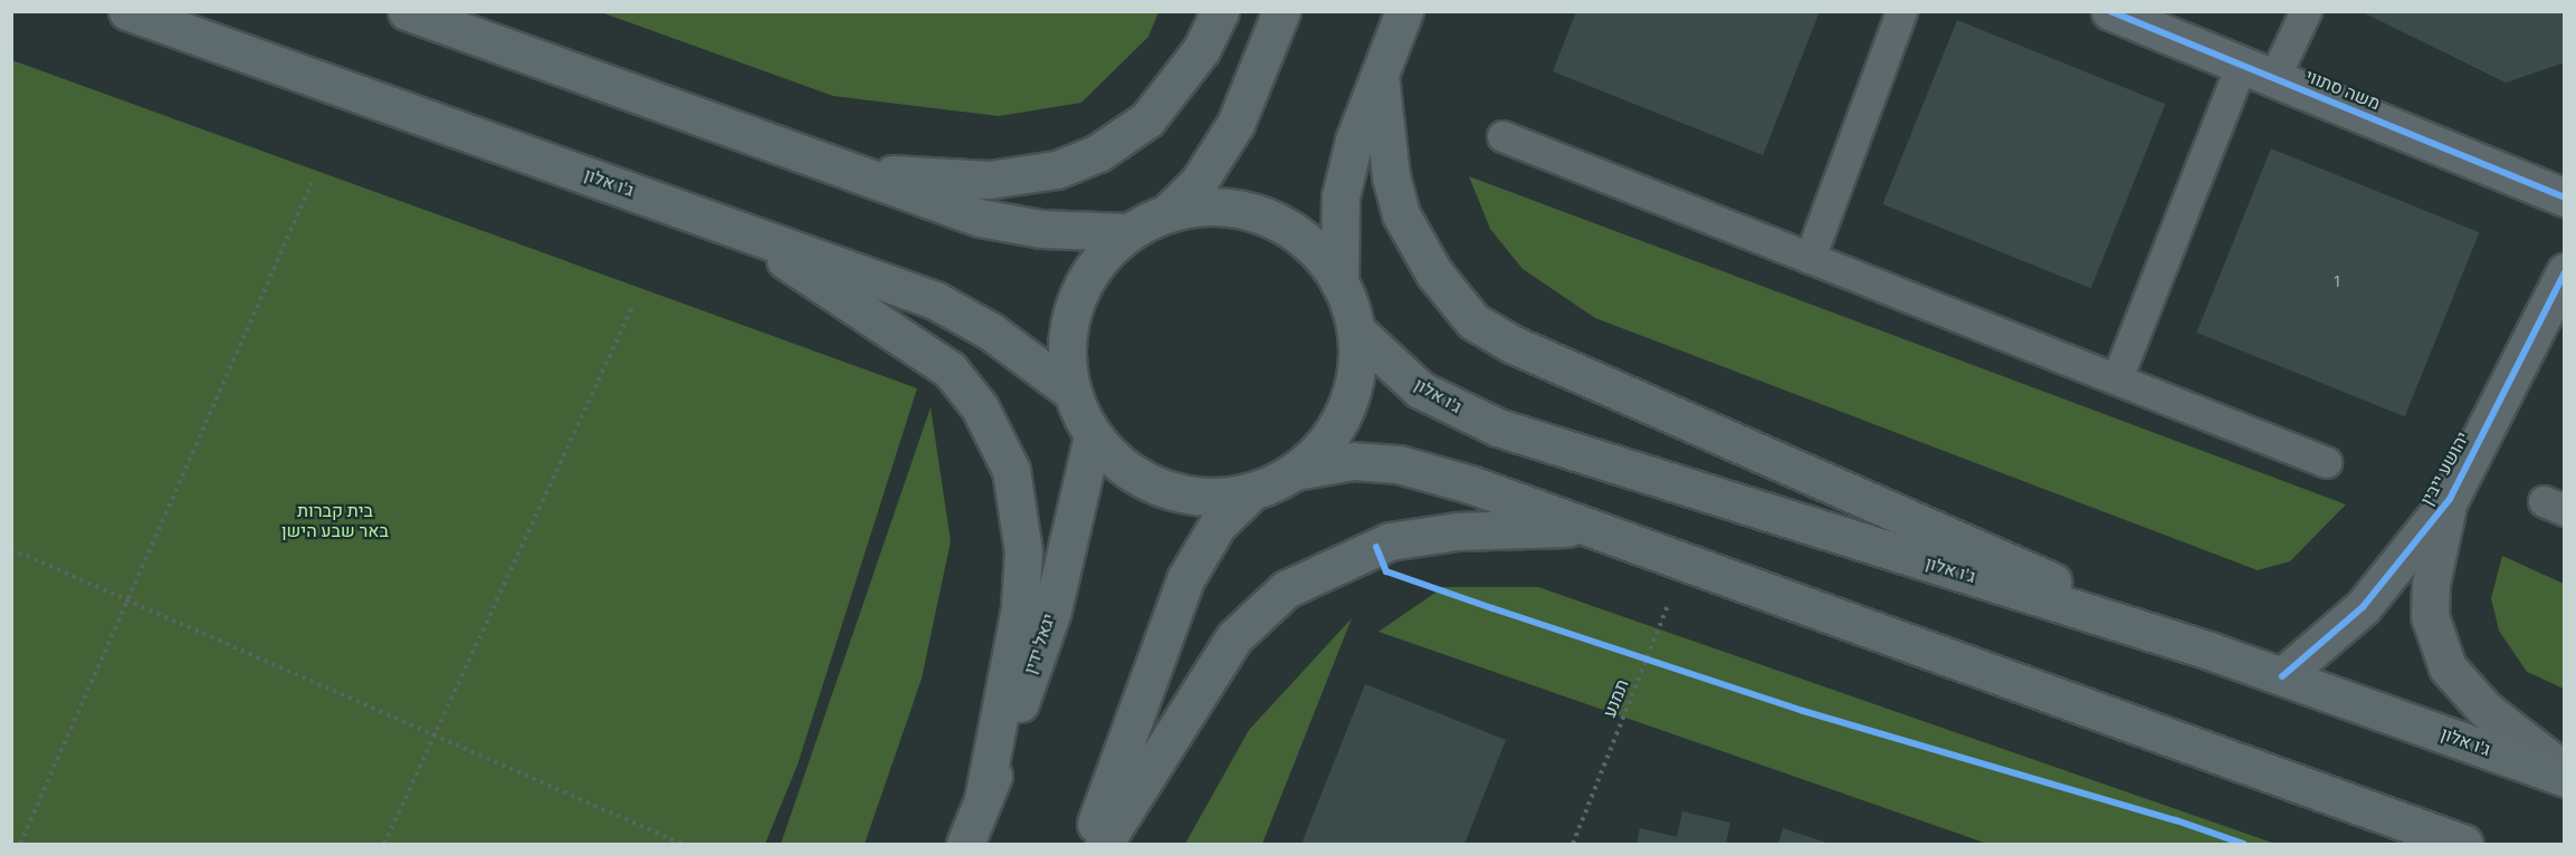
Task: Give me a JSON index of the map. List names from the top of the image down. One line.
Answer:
{"streets":{"main road":["ג'ו אלון","יגאל ידין"],"street":["משה סתווי","יהושע ייבין"],"path":["תמנע"]},"crossings":[["ג'ו אלון","יהושע ייבין"]],"parks":["בית קברות באר שבע הישן"],"house_numbers":["1"]}
